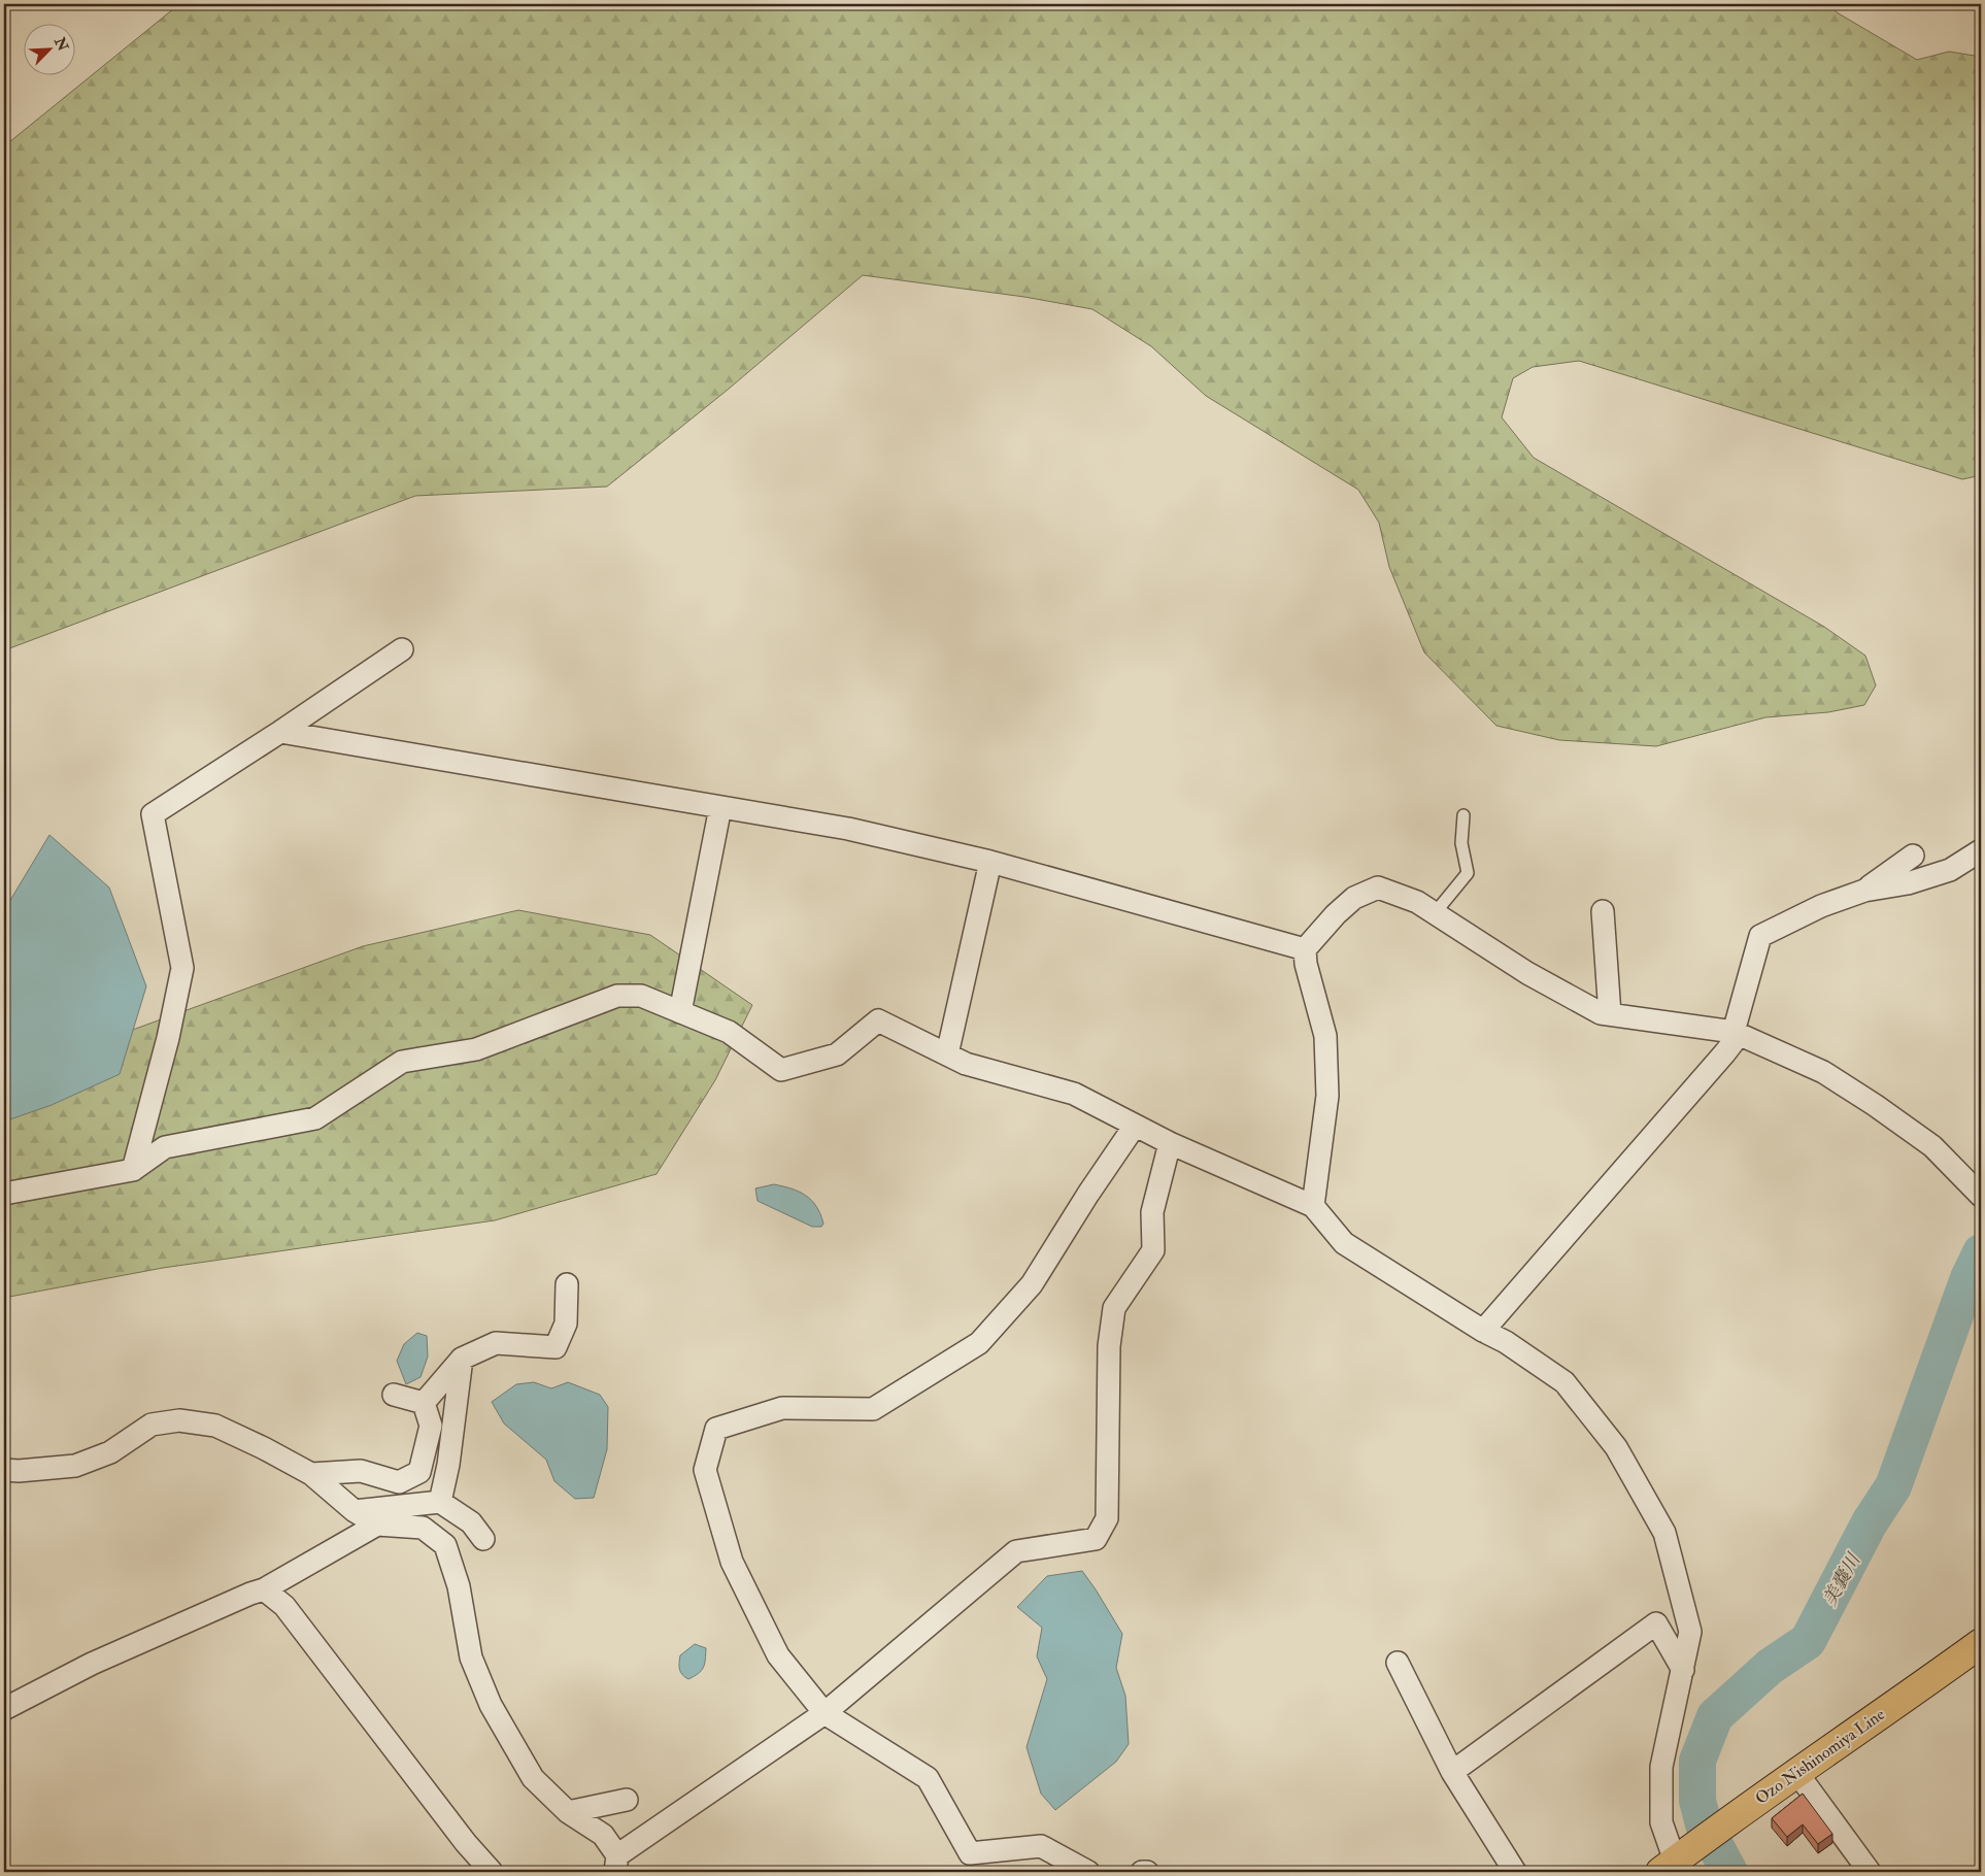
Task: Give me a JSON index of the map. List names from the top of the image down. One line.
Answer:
{"streets":{"main road":["Ozo Nishinomiya Line"]},"water":["美嚢川"],"north":"top right"}
